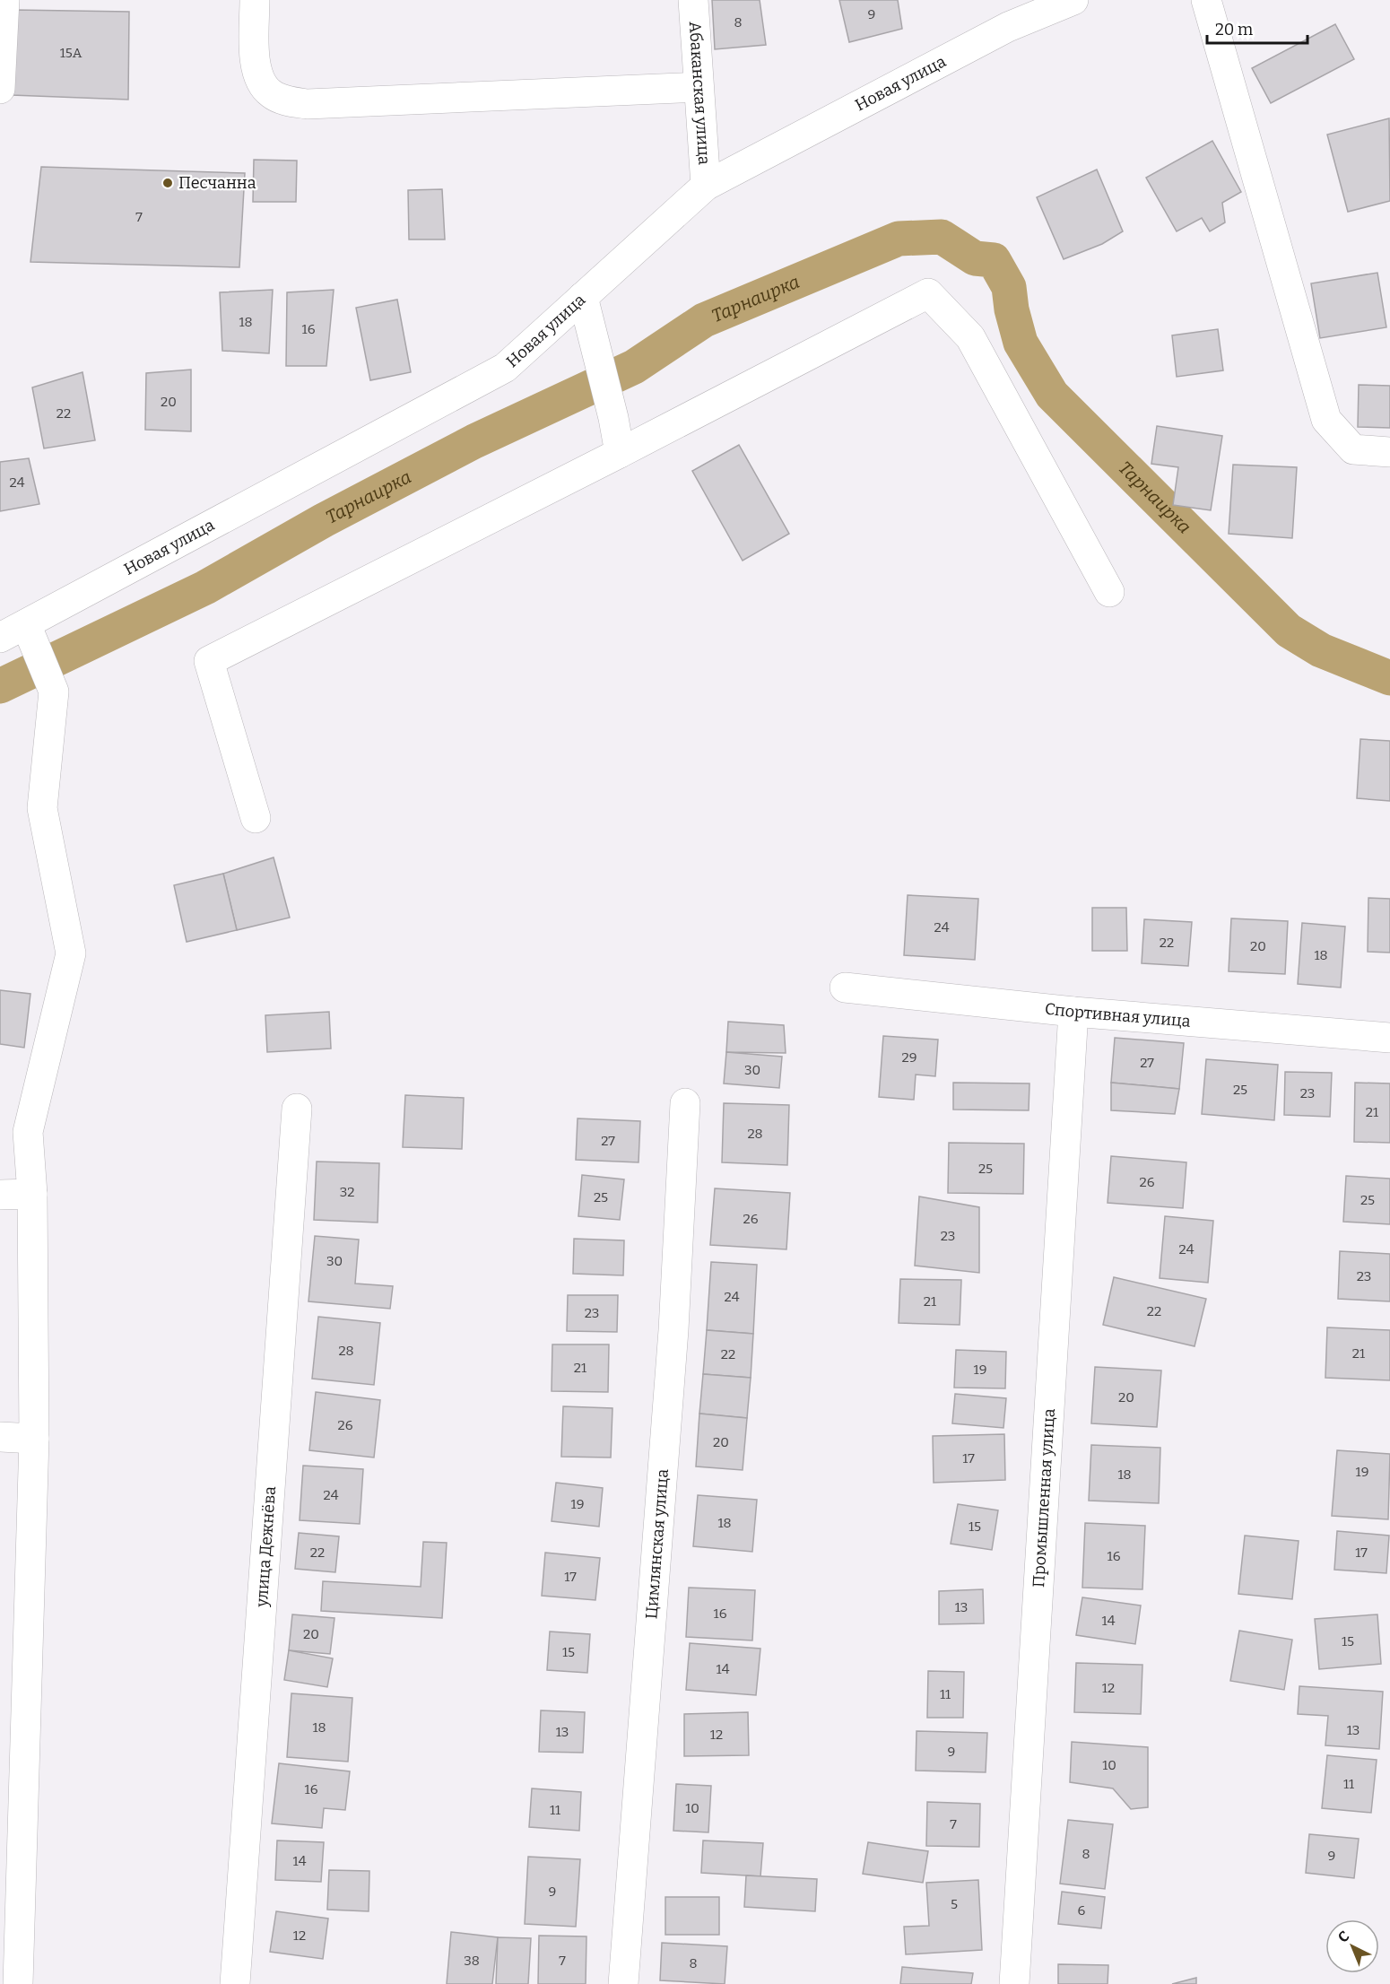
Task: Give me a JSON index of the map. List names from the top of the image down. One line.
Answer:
{"streets":{"street":["Новая улица","Абаканская улица","Спортивная улица","Промышленная улица","Цимлянская улица","улица Дежнёва"]},"crossings":[["Новая улица","Абаканская улица"],["Спортивная улица","Промышленная улица"]],"water":["Тарнаирка"],"places":["Песчанна"],"house_numbers":["9","8","15А","7","18","16","20","22","24","24","22","20","18","29","27","30","25","23","21","28","27","25","26","32","25","25","26","23","24","30","23","24","21","22","23","28","21","22","21","19","20","26","20","17","19","18","24","19","18","15","22","17","16","17","13","16","14","20","15","15","14","12","11","18","13","13","12","9","10","11","16","10","11","7","8","9","14","9","5","6","12","38","7","8"],"scale_bar":"20 m","north":"top left"}
